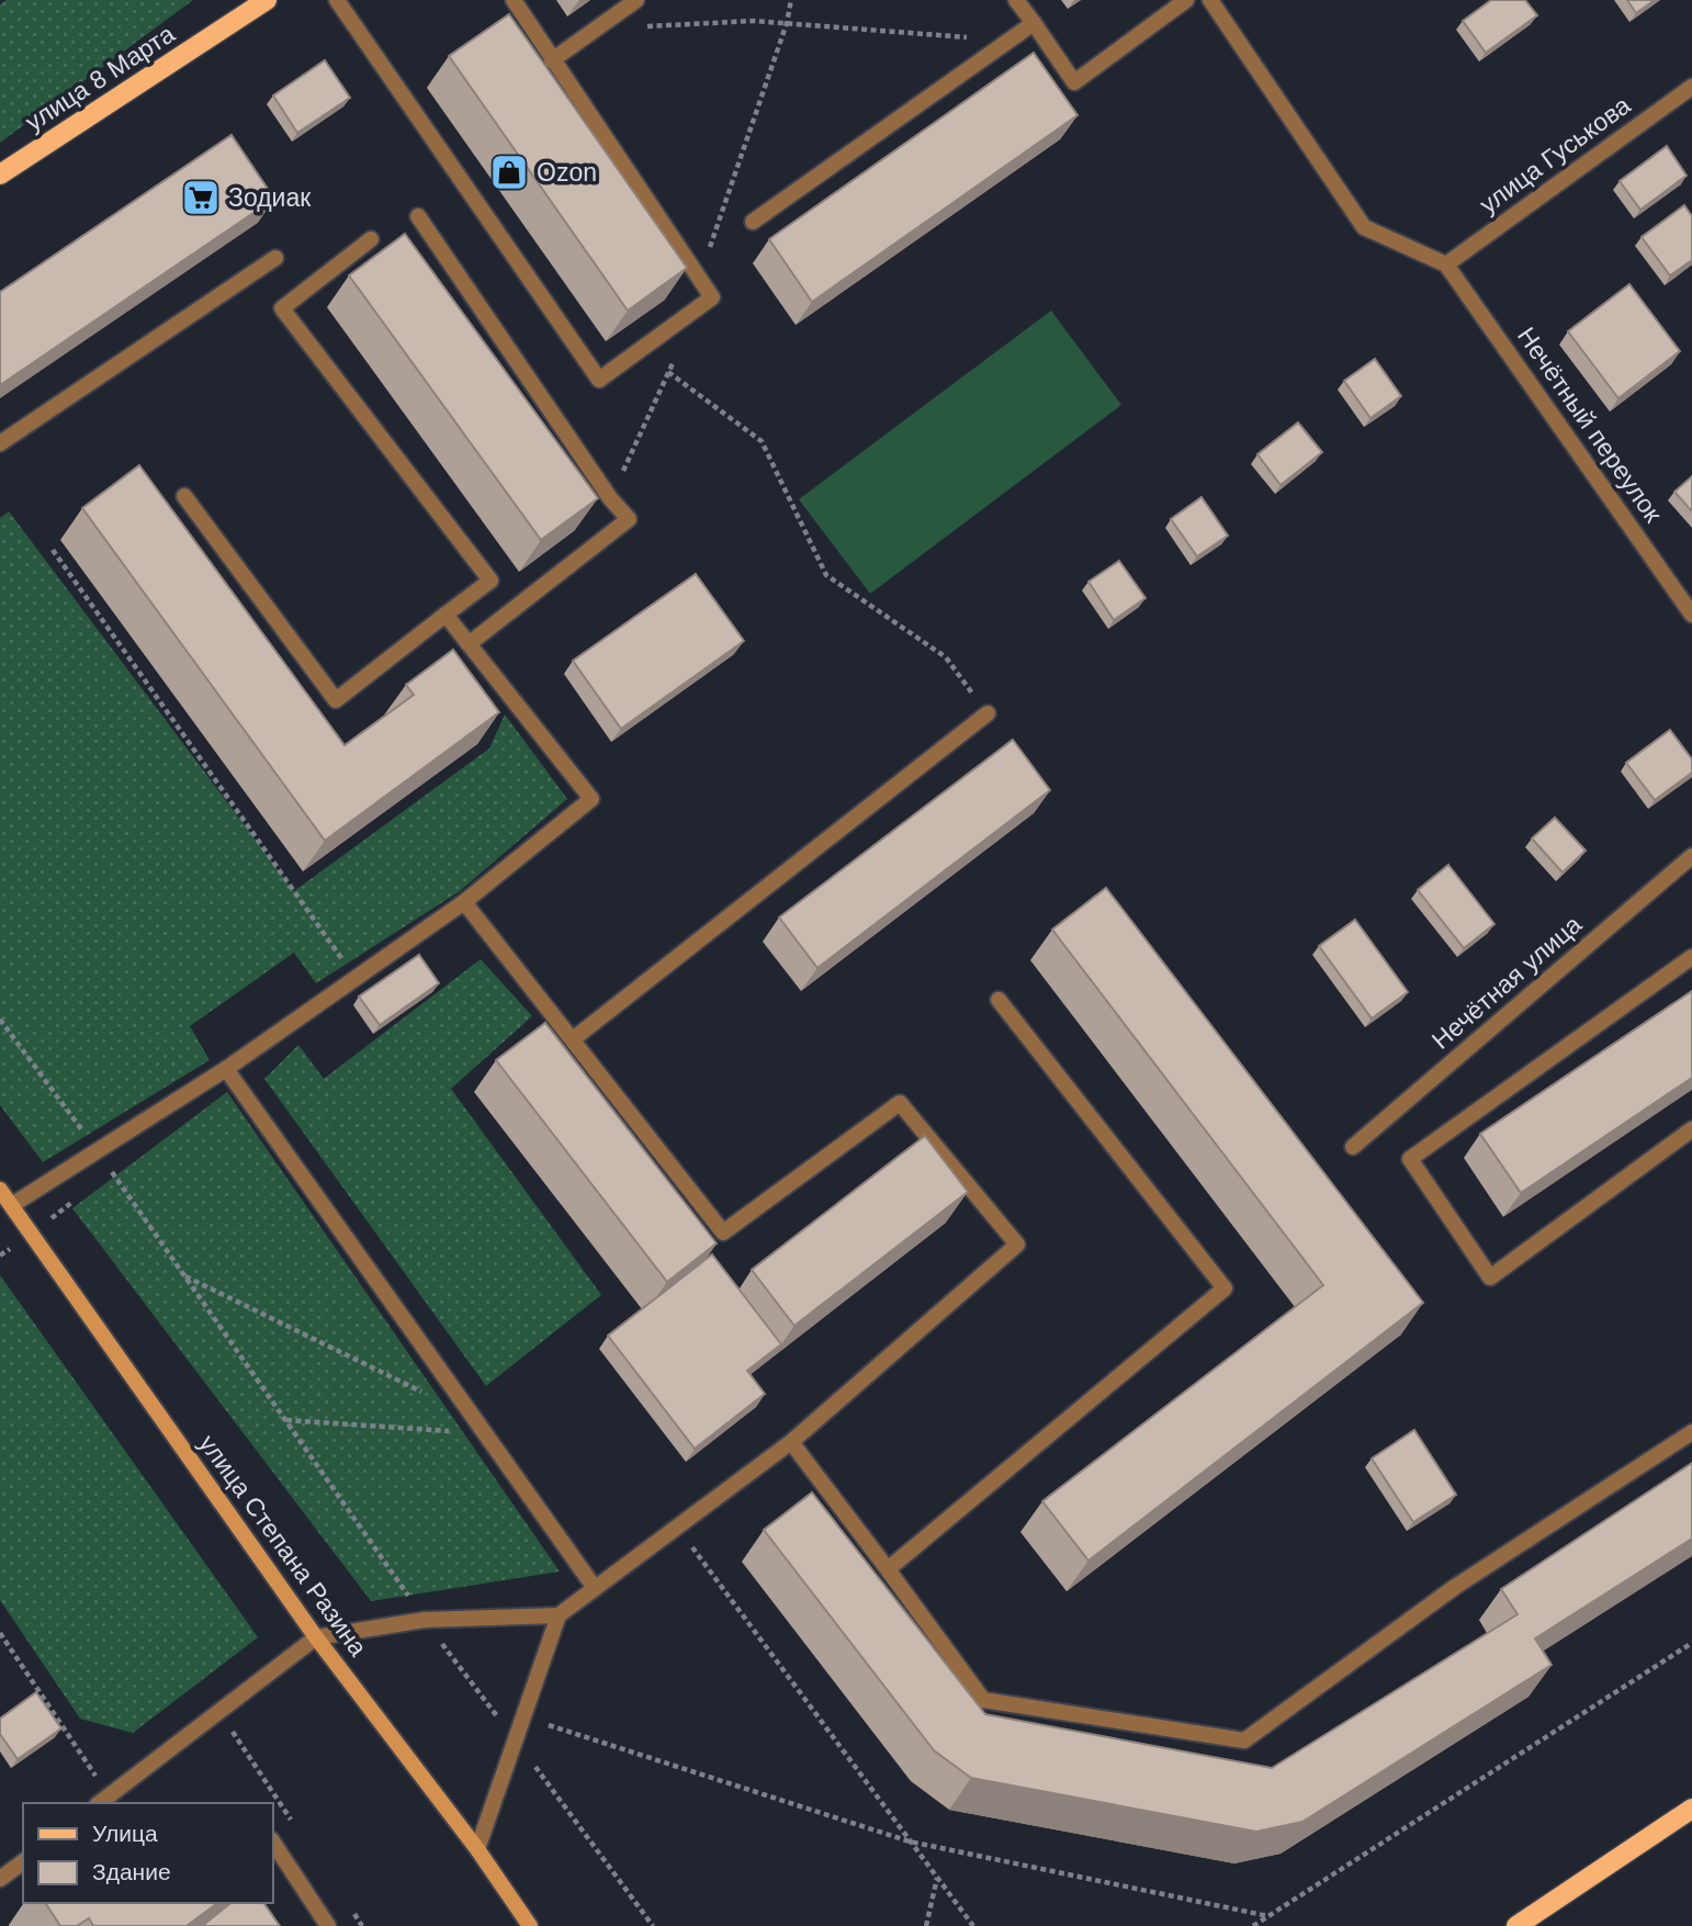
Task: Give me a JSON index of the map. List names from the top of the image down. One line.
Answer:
{"streets":{"main road":["улица 8 Марта","улица Степана Разина"],"street":["улица Гуськова","Нечётный переулок","Нечётная улица"]},"crossings":[["улица Гуськова","Нечётный переулок"]],"places":{"shop":["Ozon"],"supermarket":["Зодиак"]},"legend":["Улица","Здание"]}
